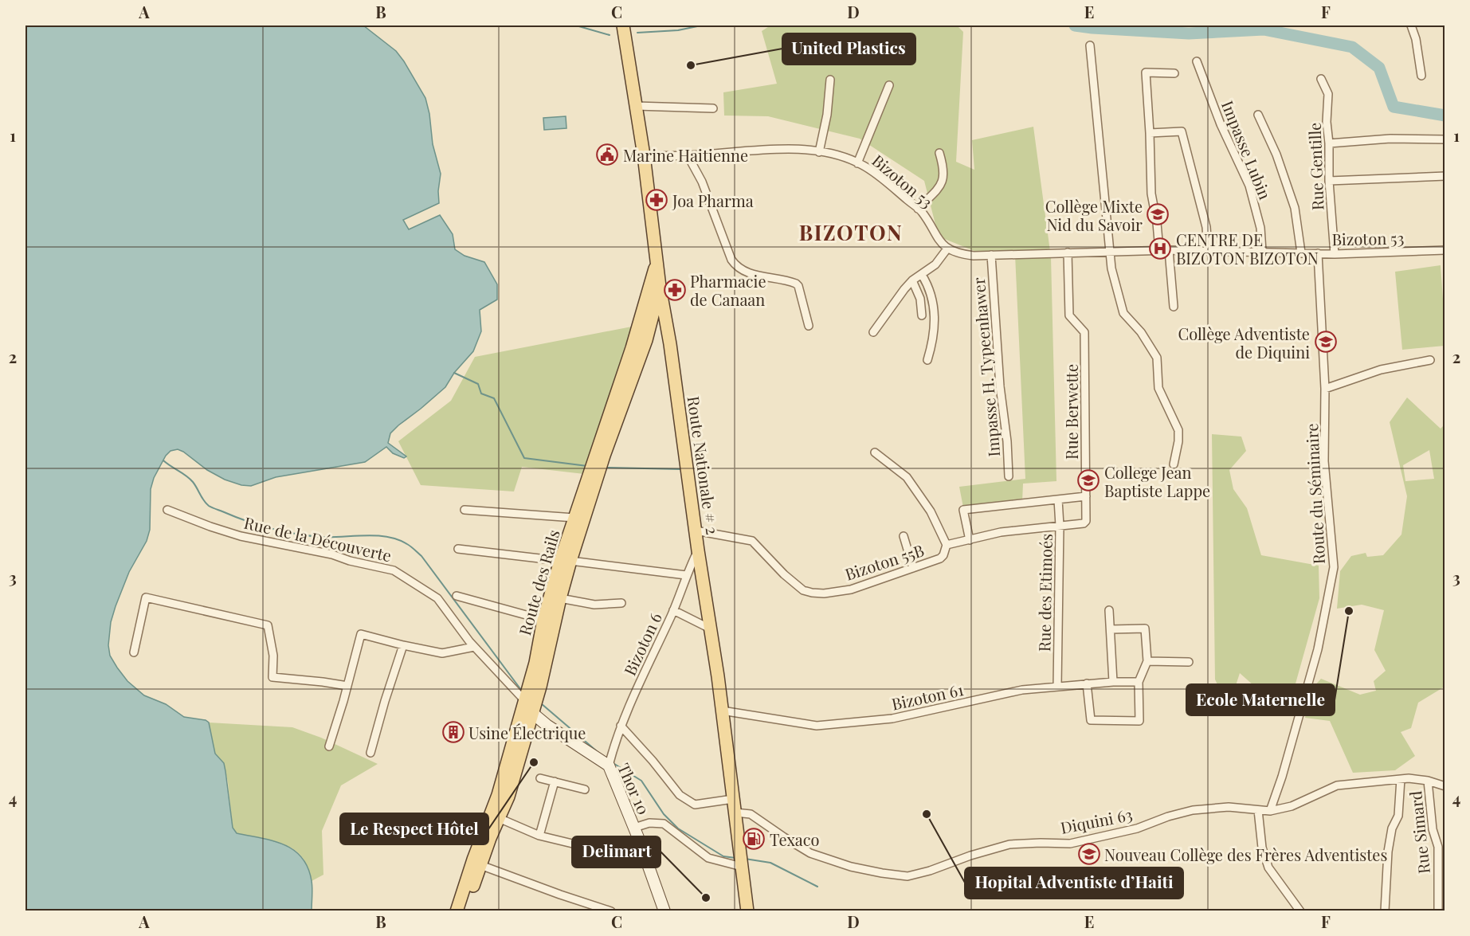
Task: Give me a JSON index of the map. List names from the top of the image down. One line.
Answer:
{"streets":{"main road":["Route Nationale # 2","Route des Rails"],"street":["Impasse Lubin","Rue Gentille","Bizoton 53","Impasse H. Typeenhawer","Rue Berwette","Route du Séminaire","Rue de la Découverte","Bizoton 55B","Rue des Etimoés","Bizoton 6","Bizoton 61","Thor 10","Diquini 63","Rue Simard"]},"crossings":[["Impasse Lubin","Bizoton 53"],["Rue Gentille","Bizoton 53"],["Bizoton 53","Impasse H. Typeenhawer"],["Bizoton 53","Rue Berwette"],["Bizoton 53","Route Nationale # 2"],["Bizoton 53","Route du Séminaire"],["Rue Berwette","Bizoton 55B"],["Rue Berwette","Rue des Etimoés"],["Route Nationale # 2","Bizoton 55B"],["Route Nationale # 2","Route des Rails"],["Route Nationale # 2","Bizoton 6"],["Route Nationale # 2","Bizoton 61"],["Route Nationale # 2","Diquini 63"],["Route du Séminaire","Diquini 63"],["Rue de la Découverte","Route des Rails"],["Rue de la Découverte","Thor 10"],["Route des Rails","Thor 10"],["Rue des Etimoés","Bizoton 61"],["Bizoton 6","Thor 10"],["Diquini 63","Rue Simard"]],"districts":["BIZOTON"],"places":{"other":["United Plastics","Ecole Maternelle","Le Respect Hôtel","Hopital Adventiste d’Haiti","Delimart"],"public building":["Marine Haitienne"],"pharmacy":["Joa Pharma","Pharmacie de Canaan"],"school or university":["Collège Mixte Nid du Savoir","Collège Adventiste de Diquini","College Jean Baptiste Lappe","Nouveau Collège des Frères Adventistes"],"hospital":["CENTRE DE BIZOTON BIZOTON"],"building":["Usine Électrique"],"fuel station":["Texaco"]},"grid":{"columns":["A","B","C","D","E","F"],"rows":["1","2","3","4"]}}
